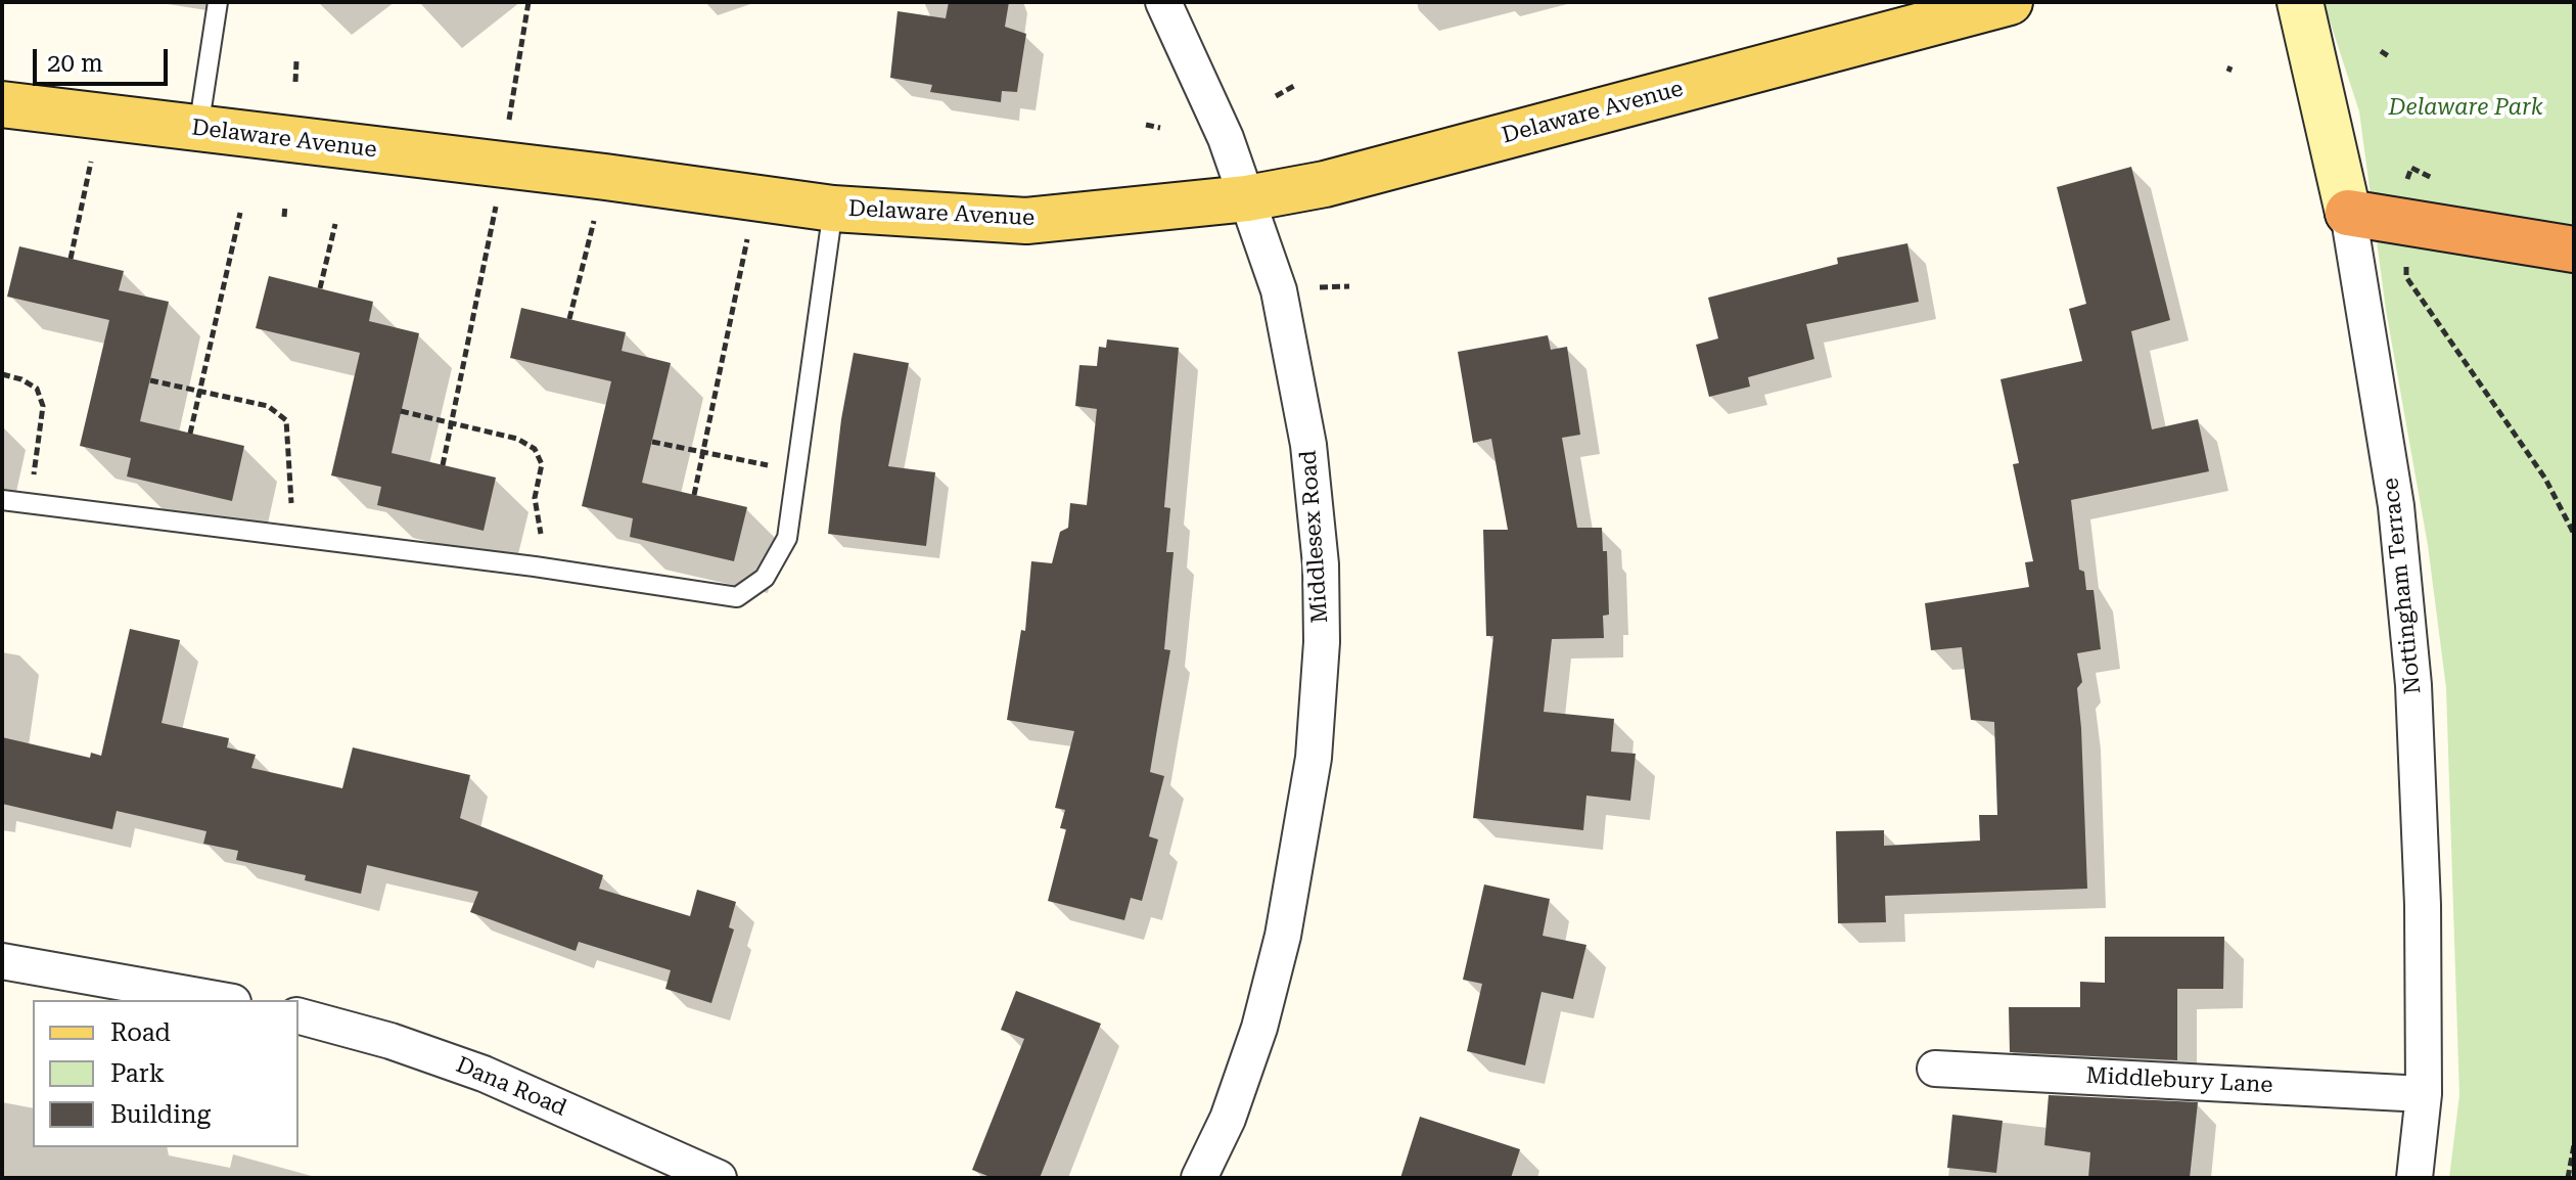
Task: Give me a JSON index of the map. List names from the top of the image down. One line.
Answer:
{"streets":{"main road":["Delaware Avenue"],"street":["Middlesex Road","Nottingham Terrace","Middlebury Lane","Dana Road"]},"crossings":[["Delaware Avenue","Middlesex Road"],["Nottingham Terrace","Middlebury Lane"]],"parks":["Delaware Park"],"legend":["Road","Park","Building"],"scale_bar":"20 m"}
